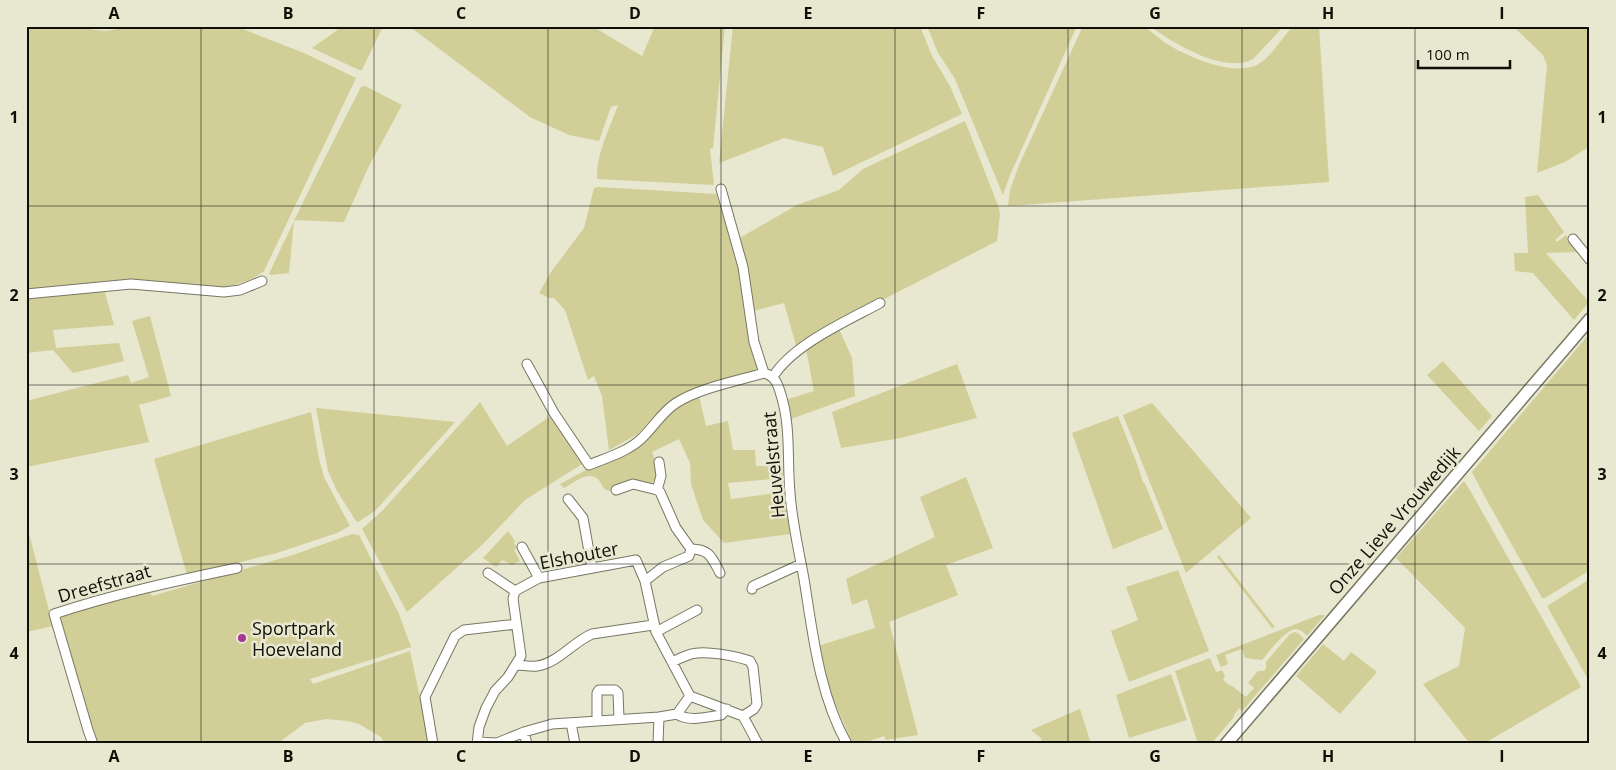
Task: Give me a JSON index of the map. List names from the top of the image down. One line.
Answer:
{"streets":{"main road":["Onze Lieve Vrouwedijk"],"street":["Heuvelstraat","Elshouter","Dreefstraat"]},"places":["Sportpark Hoeveland"],"scale_bar":"100 m","grid":{"columns":["A","B","C","D","E","F","G","H","I"],"rows":["1","2","3","4"]}}
